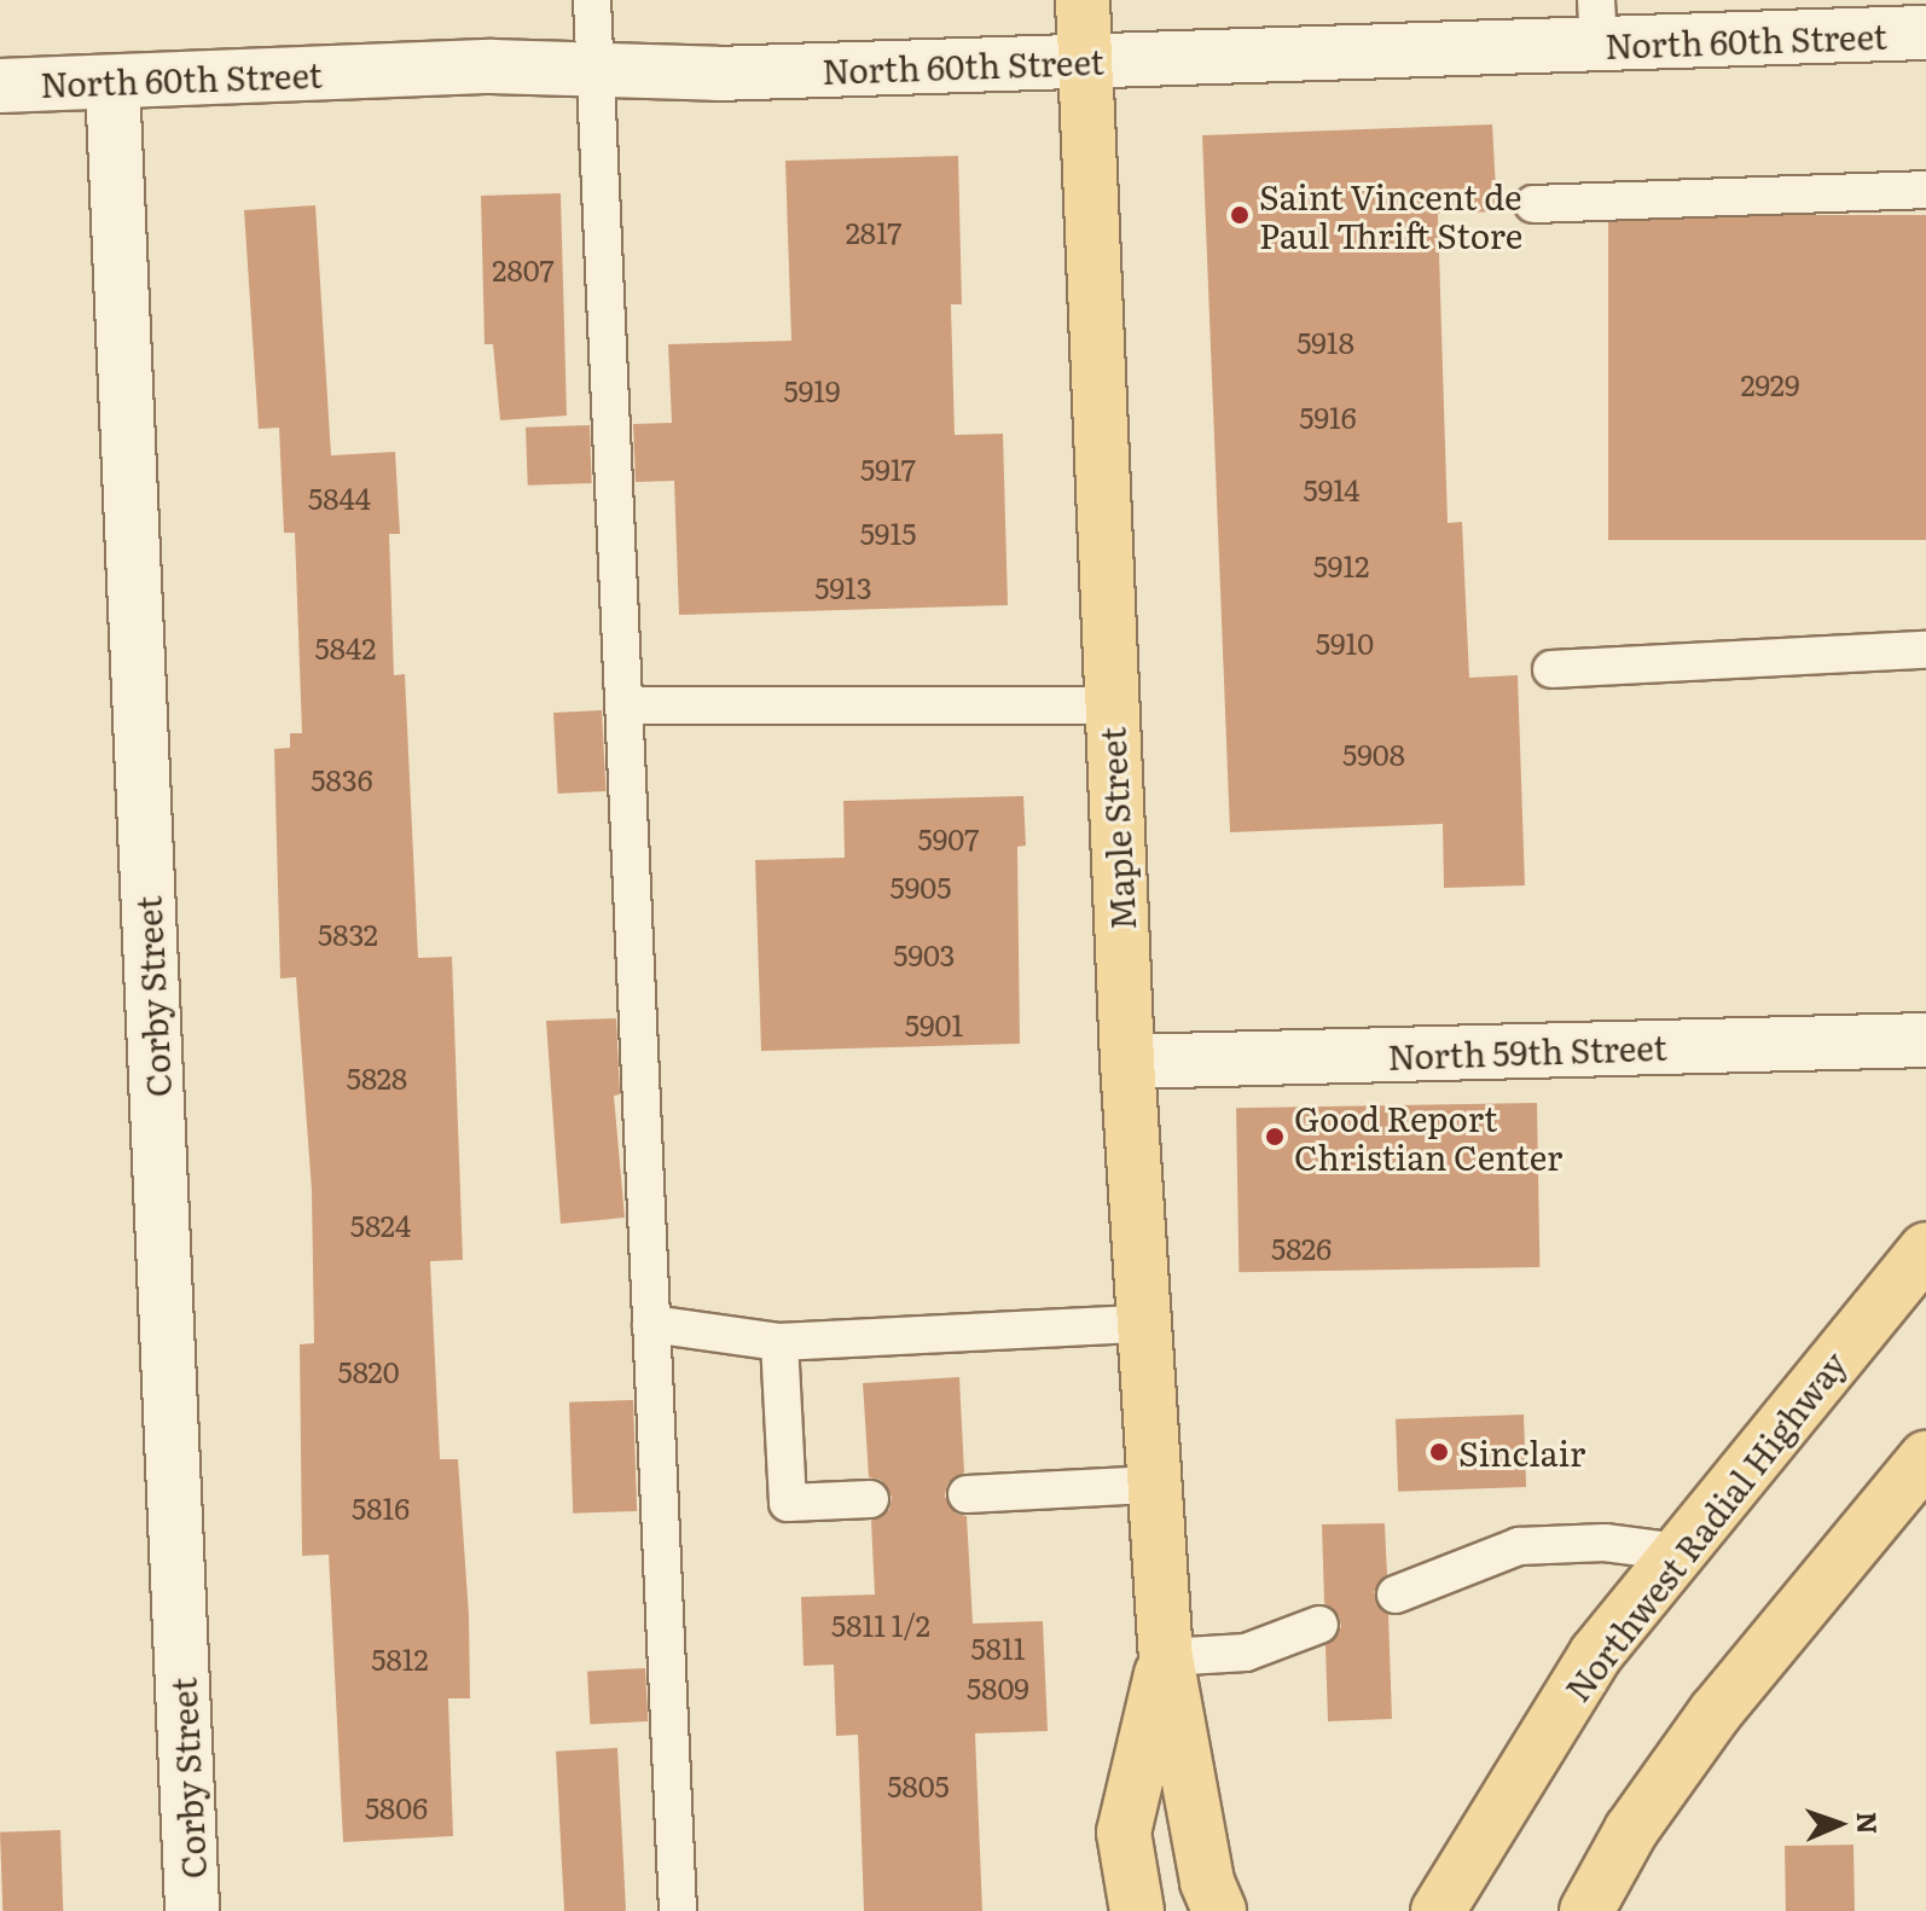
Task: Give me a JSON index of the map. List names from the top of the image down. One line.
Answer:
{"streets":{"main road":["Maple Street","Northwest Radial Highway"],"street":["North 60th Street","Corby Street","North 59th Street"]},"crossings":[["North 60th Street","Maple Street"],["North 60th Street","Corby Street"],["Maple Street","North 59th Street"]],"places":["Saint Vincent de Paul Thrift Store","Good Report Christian Center","Sinclair"],"house_numbers":["2817","2807","5918","2929","5919","5916","5917","5914","5844","5915","5912","5913","5910","5842","5908","5836","5907","5905","5832","5903","5901","5828","5824","5826","5820","5816","5811 1/2","5811","5812","5809","5805","5806"],"north":"right"}
